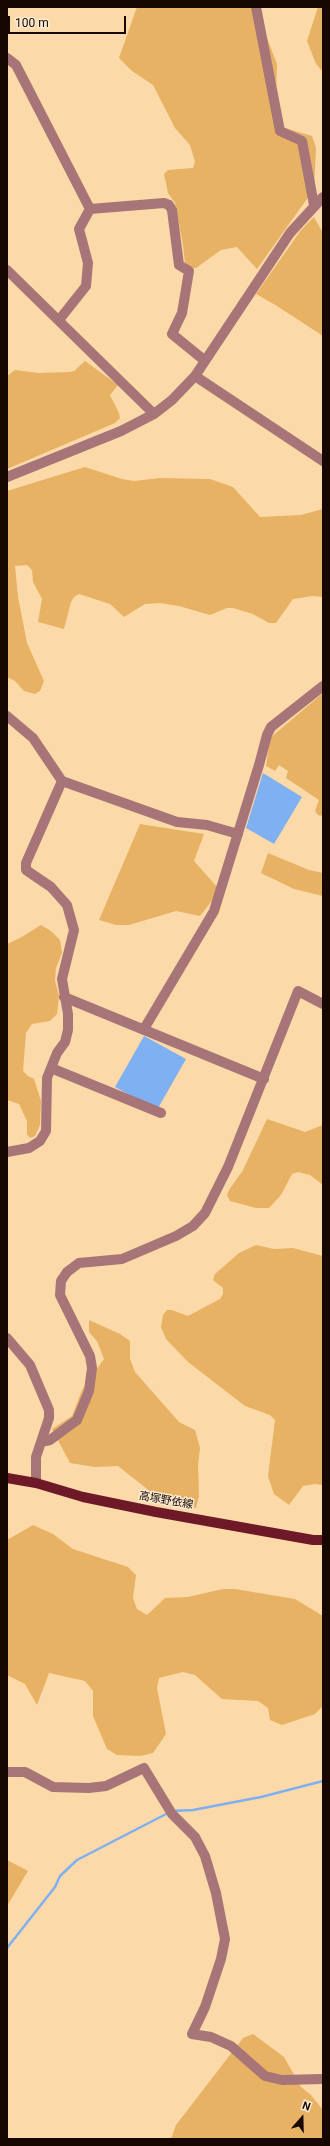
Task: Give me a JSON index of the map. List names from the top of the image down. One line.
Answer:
{"streets":{"main road":["高塚野依線"]},"scale_bar":"100 m","north":"top"}
